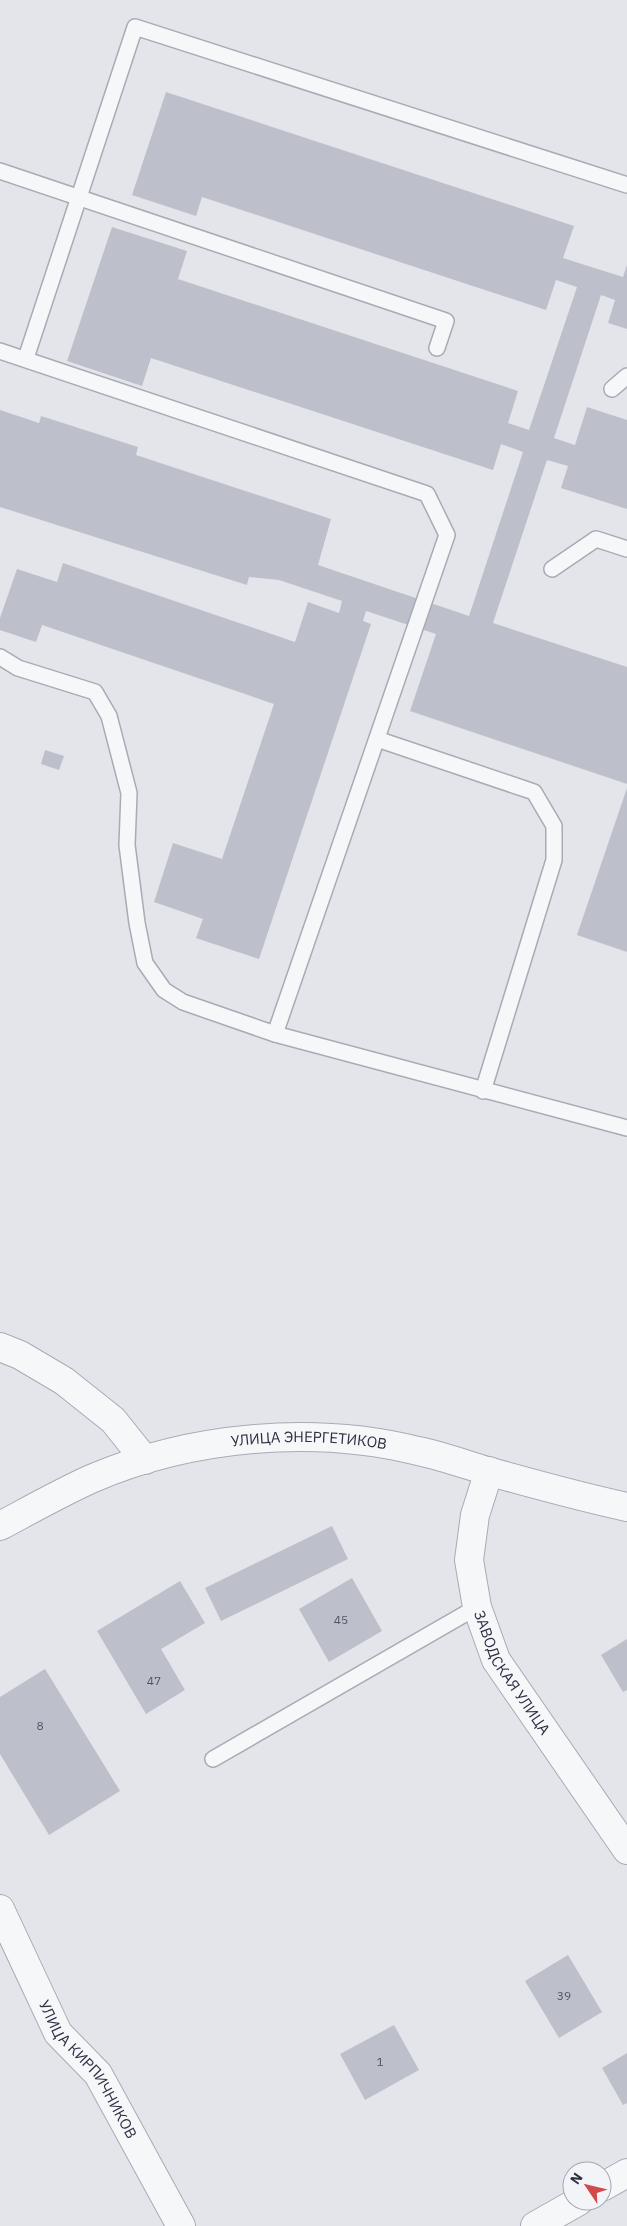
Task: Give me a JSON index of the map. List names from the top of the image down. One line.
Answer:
{"streets":{"street":["УЛИЦА ЭНЕРГЕТИКОВ","ЗАВОДСКАЯ УЛИЦА","УЛИЦА КИРПИЧНИКОВ"]},"crossings":[["УЛИЦА ЭНЕРГЕТИКОВ","ЗАВОДСКАЯ УЛИЦА"]],"house_numbers":["45","47","8","39","1"],"north":"top left"}
